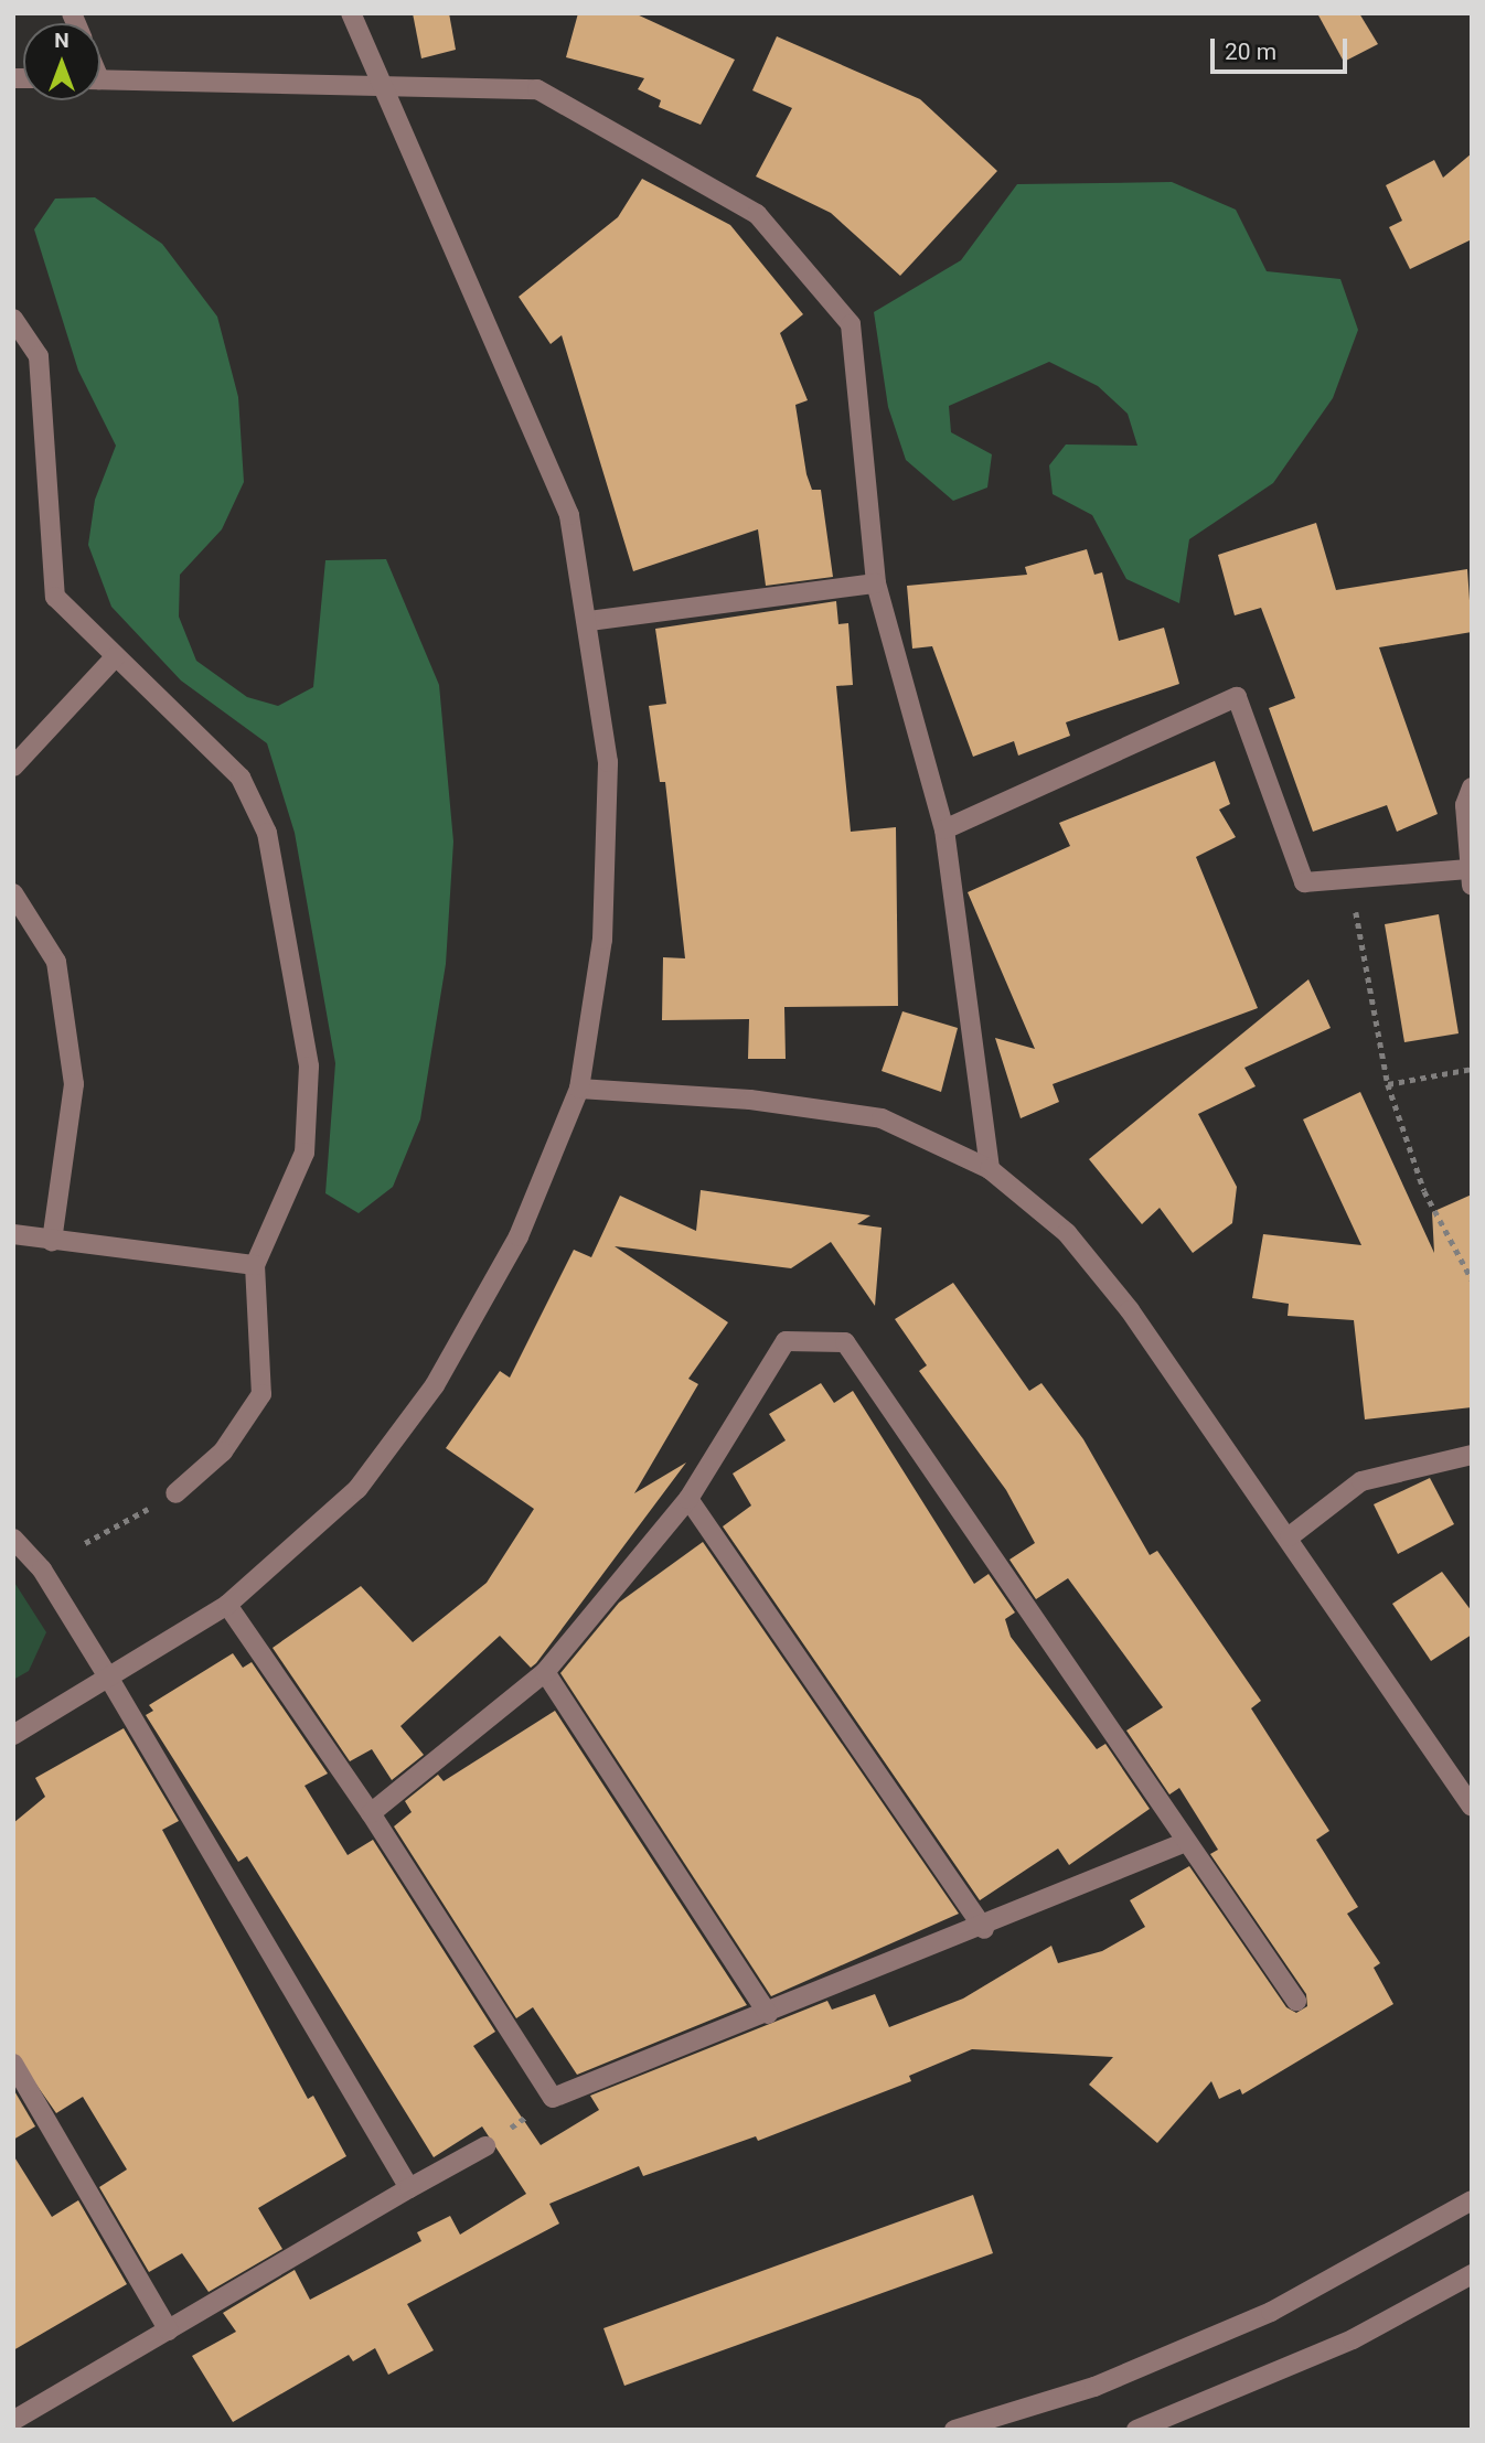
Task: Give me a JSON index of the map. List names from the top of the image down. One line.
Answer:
{"scale_bar":"20 m","north":"top"}
